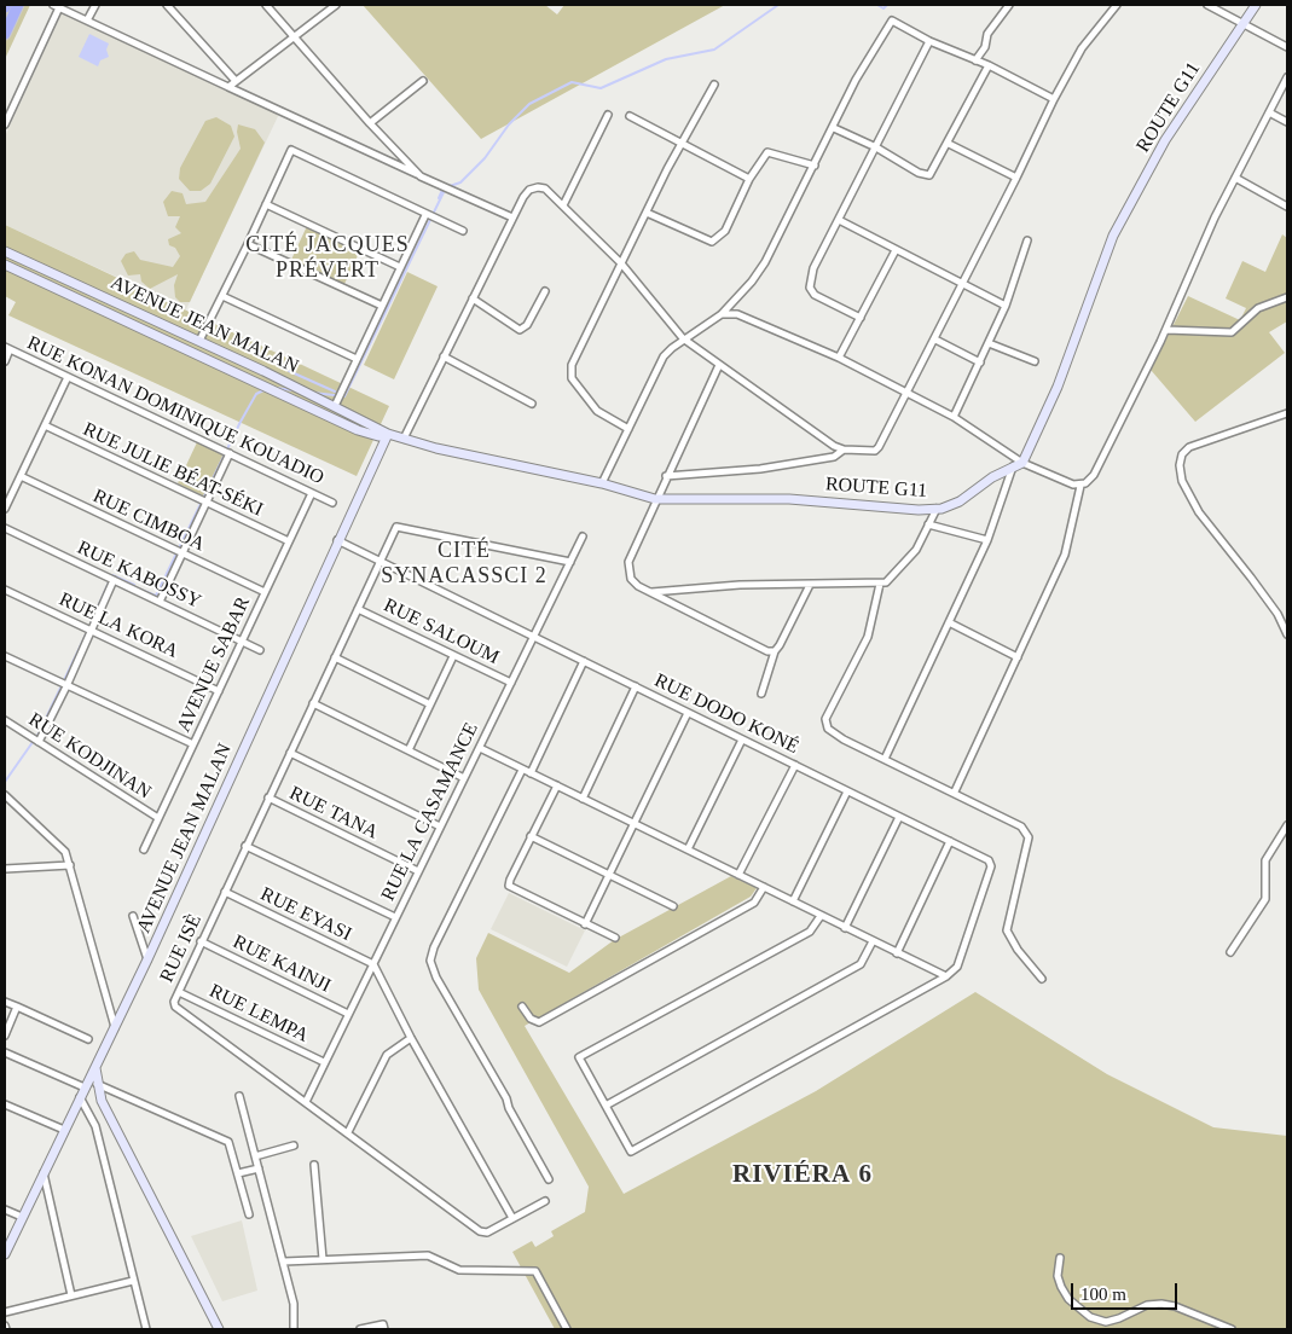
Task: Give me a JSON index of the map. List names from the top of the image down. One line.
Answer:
{"streets":{"main road":["ROUTE G11","AVENUE JEAN MALAN"],"street":["RUE KONAN DOMINIQUE KOUADIO","RUE JULIE BÉAT-SÉKI","RUE CIMBOA","RUE KABOSSY","RUE LA KORA","RUE SALOUM","AVENUE SABAR","RUE DODO KONÉ","RUE KODJINAN","RUE LA CASAMANCE","RUE TANA","RUE EYASI","RUE ISÈ","RUE KAINJI","RUE LEMPA"]},"crossings":[["ROUTE G11","AVENUE JEAN MALAN"],["AVENUE JEAN MALAN","RUE DODO KONÉ"],["RUE KONAN DOMINIQUE KOUADIO","AVENUE SABAR"],["RUE JULIE BÉAT-SÉKI","AVENUE SABAR"],["RUE CIMBOA","AVENUE SABAR"],["RUE KABOSSY","AVENUE SABAR"],["RUE LA KORA","AVENUE SABAR"],["RUE SALOUM","RUE LA CASAMANCE"],["RUE SALOUM","RUE ISÈ"],["AVENUE SABAR","RUE KODJINAN"],["RUE DODO KONÉ","RUE LA CASAMANCE"],["RUE DODO KONÉ","RUE ISÈ"],["RUE LA CASAMANCE","RUE TANA"],["RUE LA CASAMANCE","RUE EYASI"],["RUE LA CASAMANCE","RUE ISÈ"],["RUE LA CASAMANCE","RUE KAINJI"],["RUE LA CASAMANCE","RUE LEMPA"],["RUE TANA","RUE ISÈ"],["RUE EYASI","RUE ISÈ"],["RUE ISÈ","RUE KAINJI"],["RUE ISÈ","RUE LEMPA"]],"districts":["CITÉ JACQUES PRÉVERT","CITÉ SYNACASSCI 2","RIVIÉRA 6"],"scale_bar":"100 m"}
